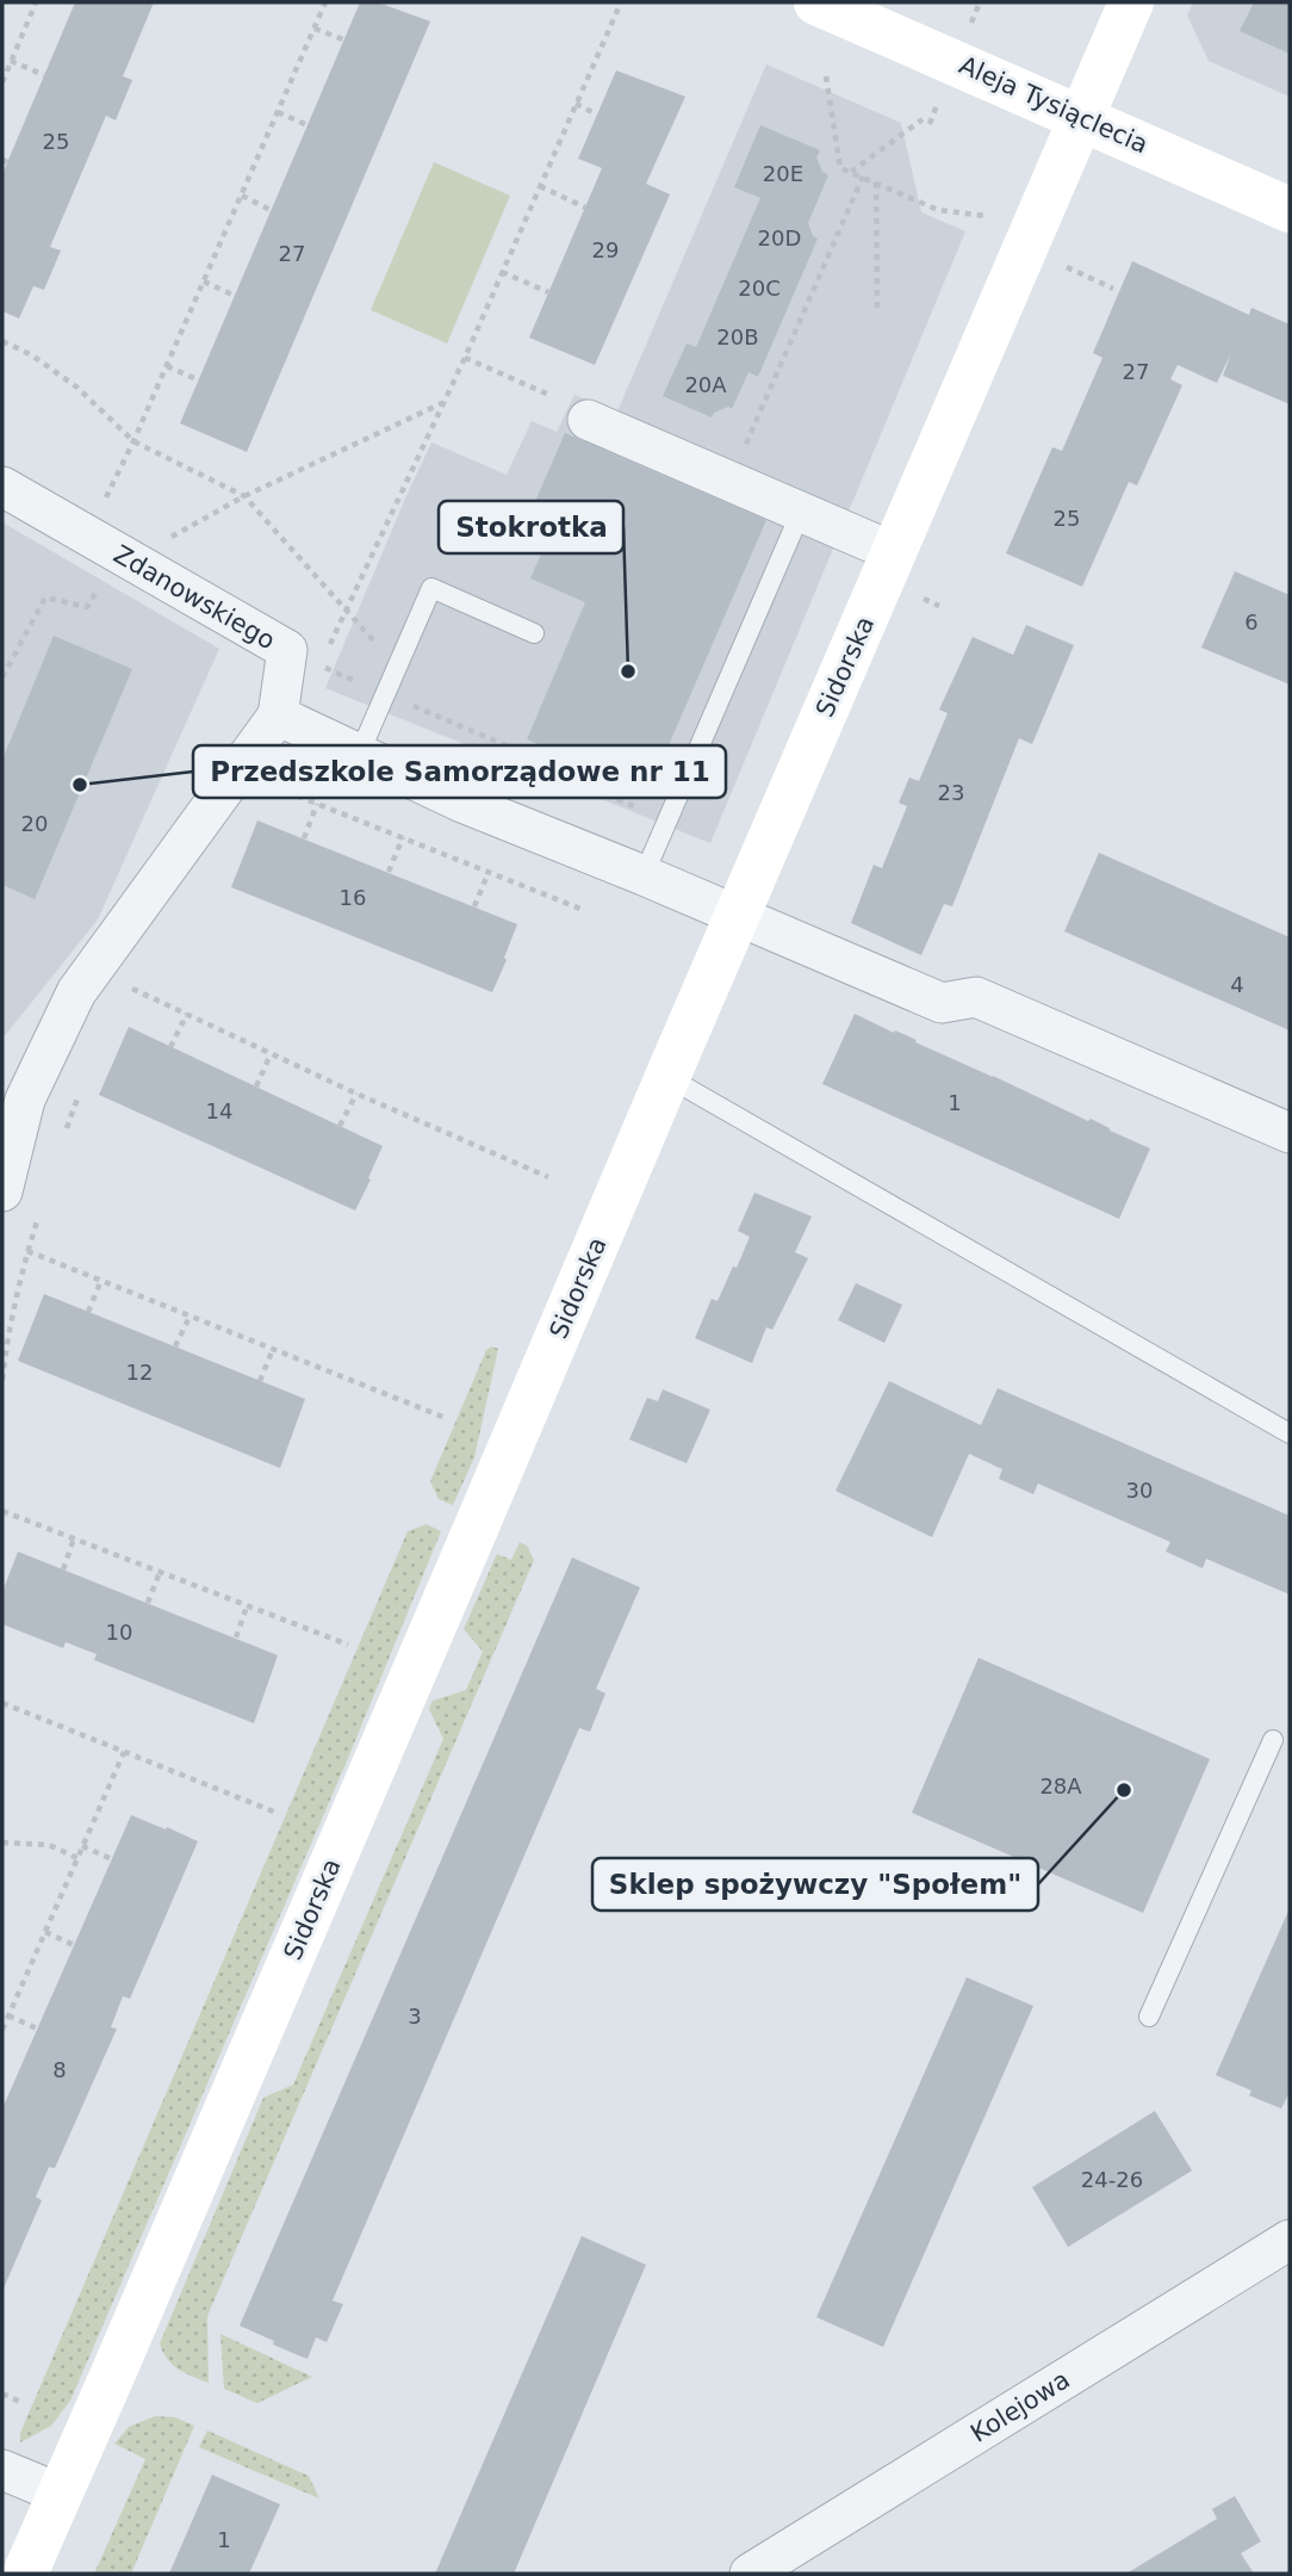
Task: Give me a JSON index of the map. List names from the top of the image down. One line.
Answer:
{"streets":{"street":["Aleja Tysiąclecia","Zdanowskiego","Sidorska","Kolejowa"]},"crossings":[["Aleja Tysiąclecia","Sidorska"]],"places":["Stokrotka","Przedszkole Samorządowe nr 11","Sklep spożywczy \"Społem\""],"house_numbers":["25","20E","20D","29","27","20C","20B","27","20A","25","6","23","20","16","4","1","14","12","30","10","28A","3","8","24-26","1"]}
